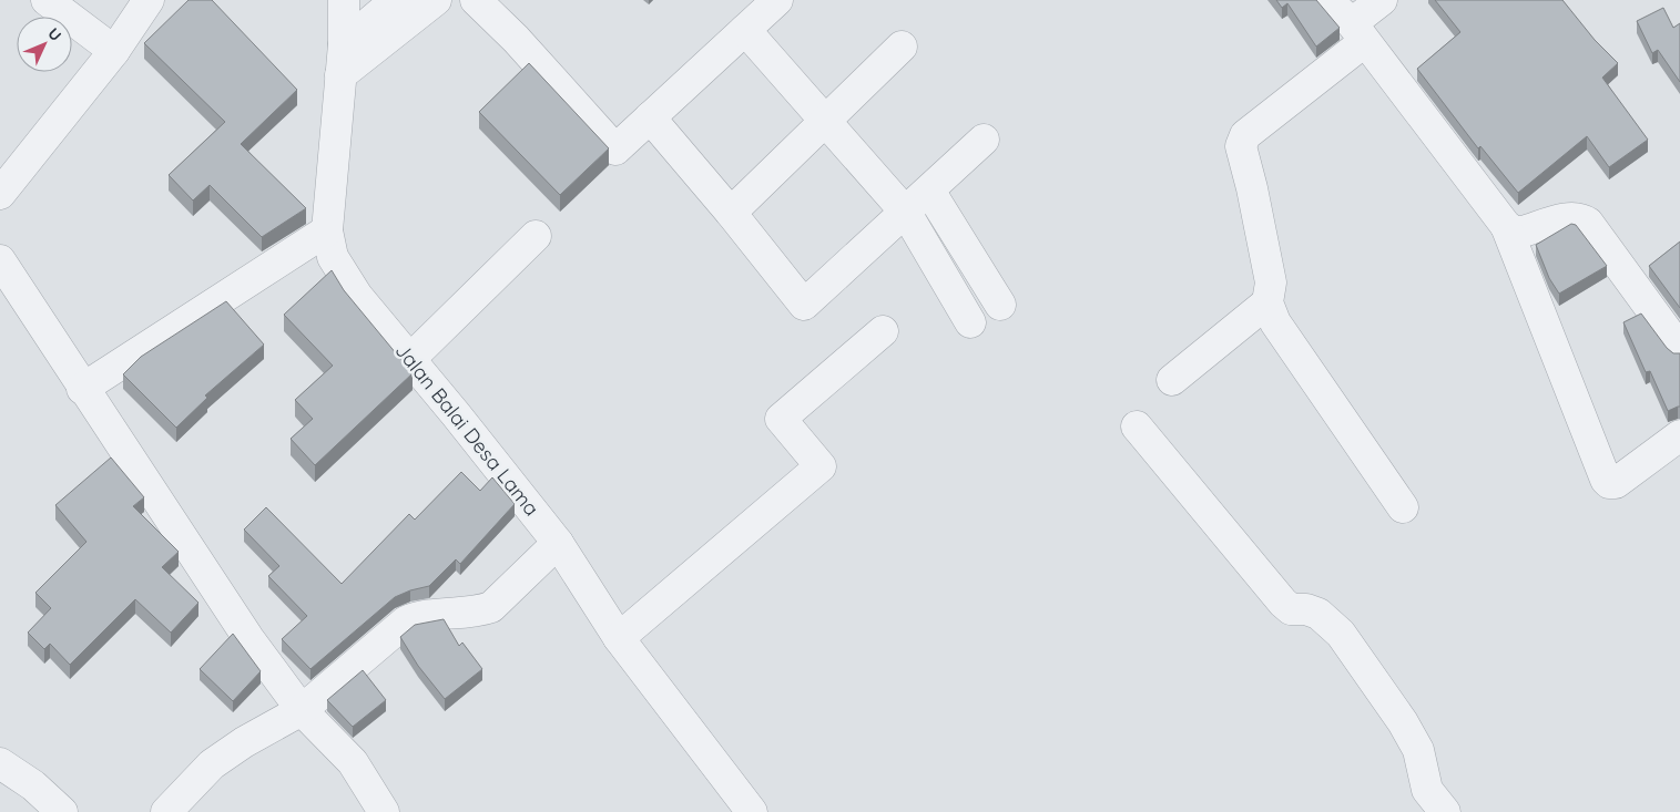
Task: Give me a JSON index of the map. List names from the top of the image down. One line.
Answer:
{"streets":{"street":["Jalan Balai Desa Lama"]},"north":"top right"}
